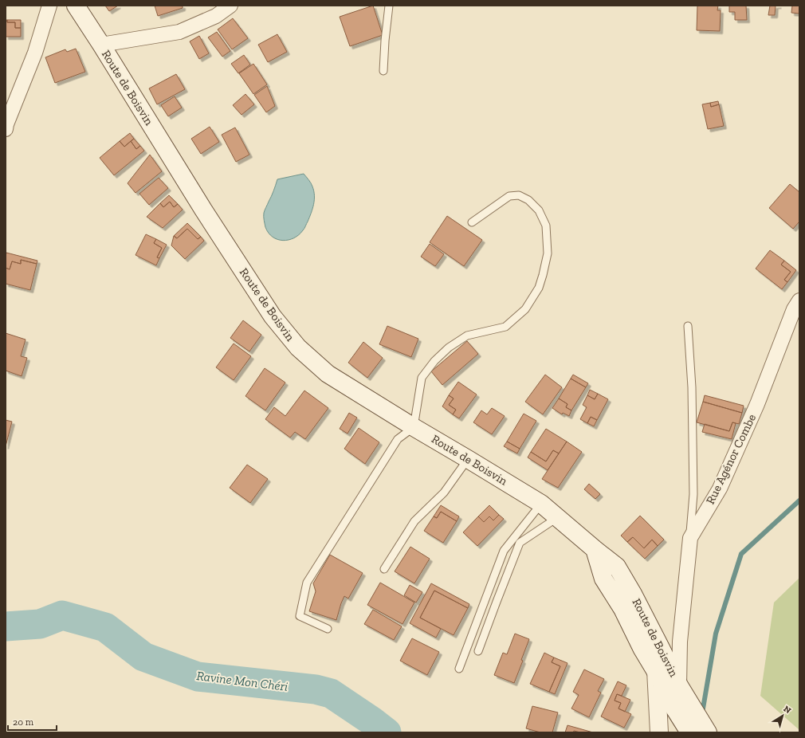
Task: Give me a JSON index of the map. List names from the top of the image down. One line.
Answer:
{"streets":{"main road":["Route de Boisvin"],"street":["Rue Agénor Combe"]},"crossings":[["Route de Boisvin","Rue Agénor Combe"]],"water":["Ravine Mon Chéri"],"scale_bar":"20 m","north":"top right"}
